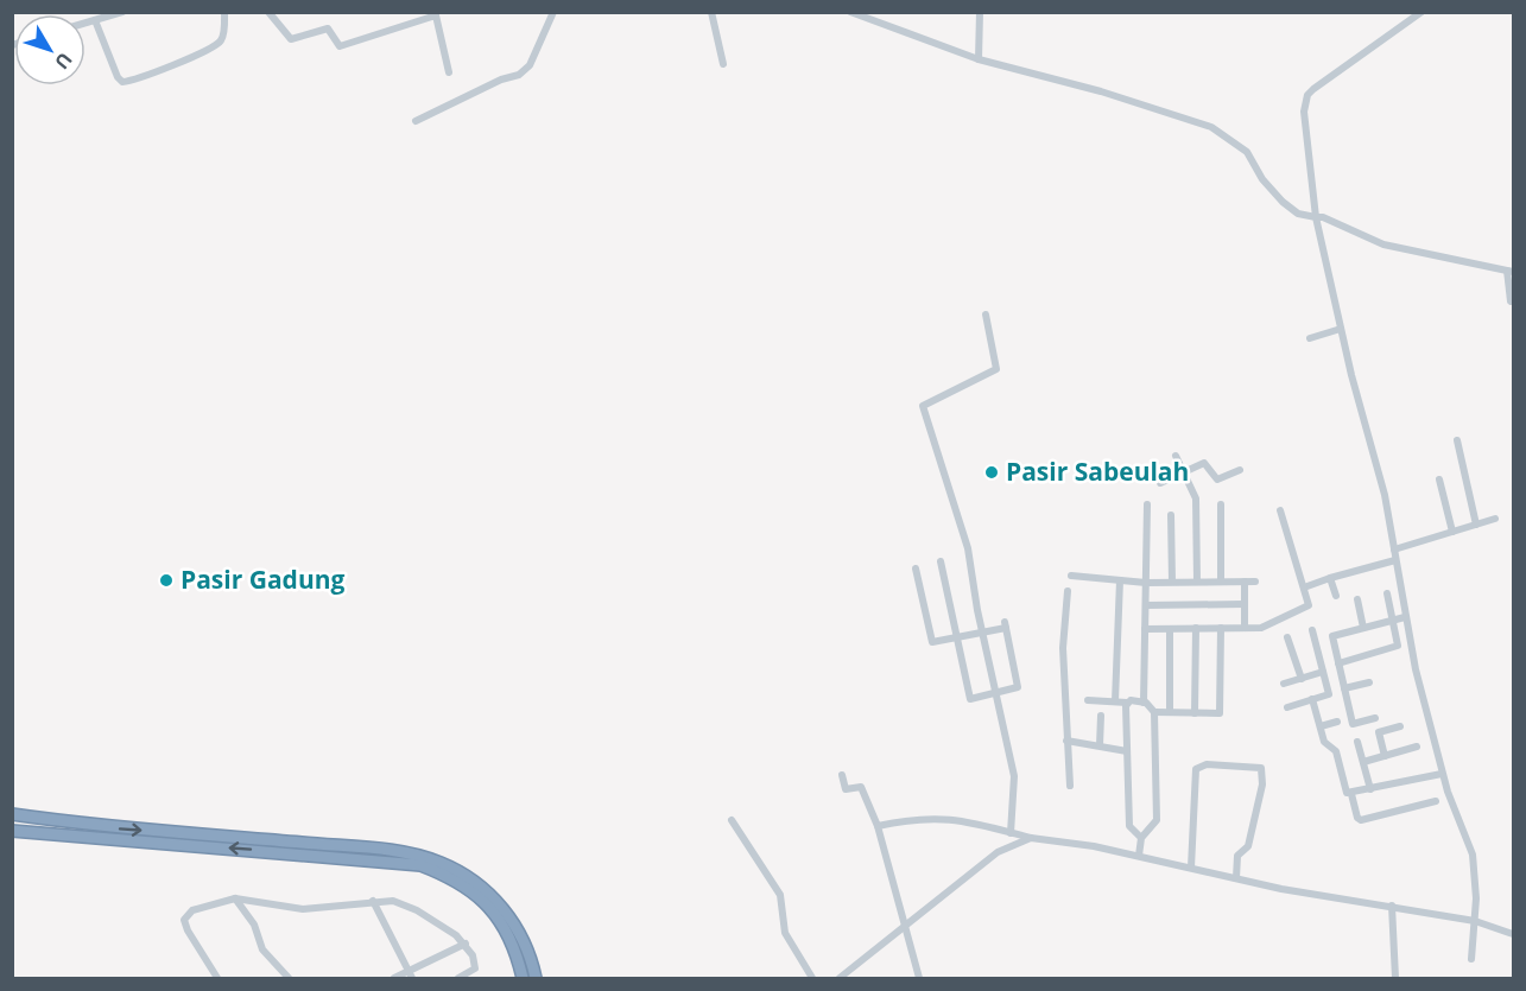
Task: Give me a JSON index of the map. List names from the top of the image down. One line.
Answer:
{"places":["Pasir Sabeulah","Pasir Gadung"],"north":"bottom right"}
